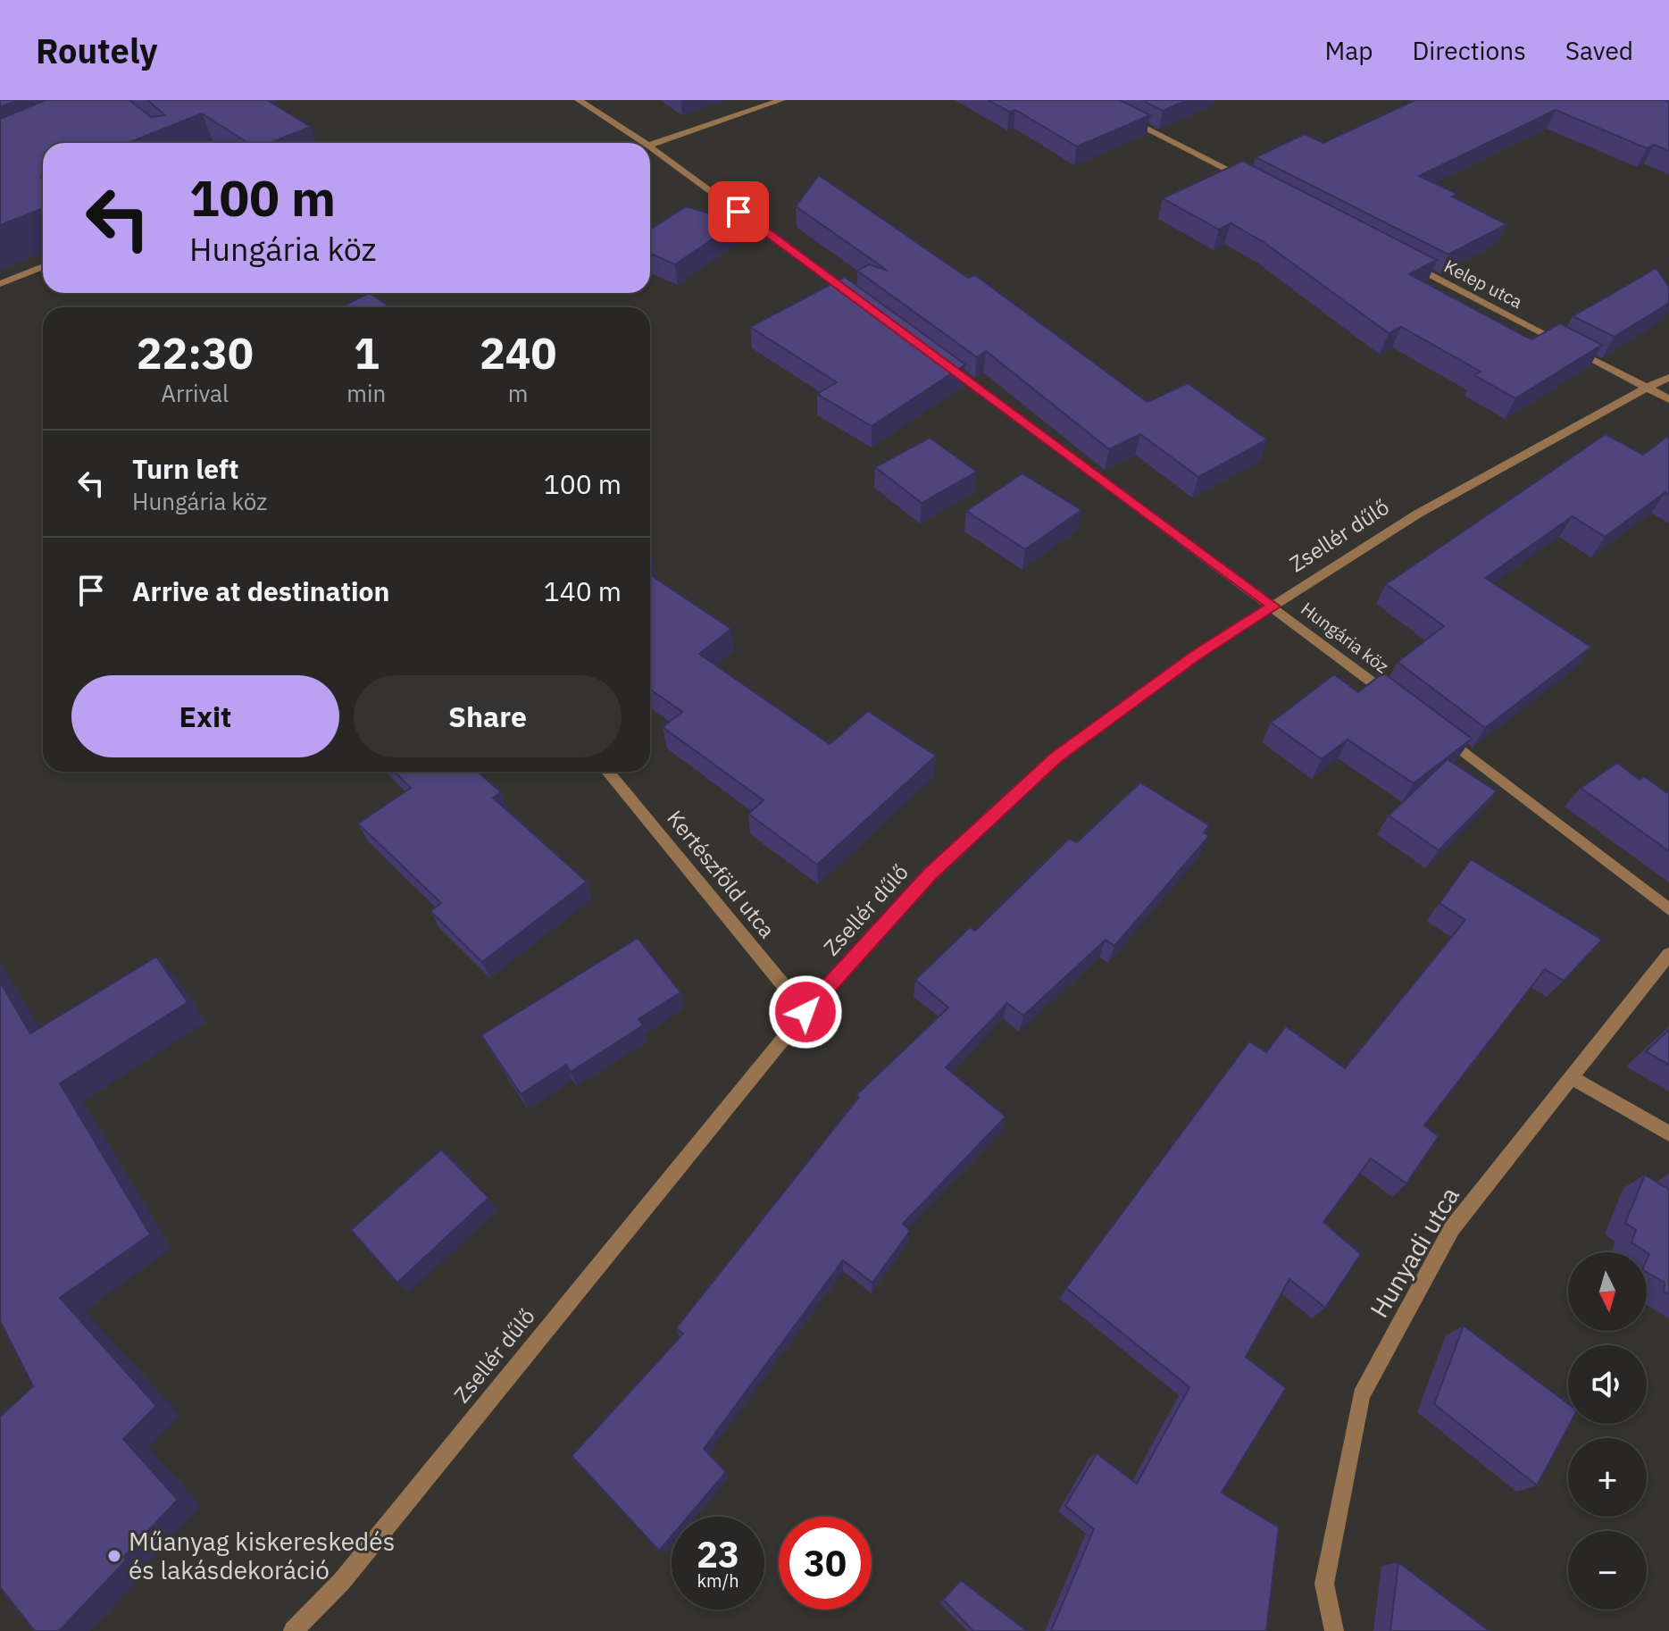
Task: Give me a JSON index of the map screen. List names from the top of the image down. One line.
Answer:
{"streets":{"street":["Kelep utca","Zsellér dűlő","Hungária köz","Kertészföld utca","Hunyadi utca"]},"crossings":[["Kelep utca","Zsellér dűlő"],["Zsellér dűlő","Hungária köz"],["Zsellér dűlő","Kertészföld utca"]],"places":["Műanyag kiskereskedés és lakásdekoráció"],"north":"bottom","page":{"header":"Routely","nav":["Map","Directions","Saved"],"turn":["100 m","Hungária köz"],"eta":["22:30","Arrival","1","min","240","m"],"list":[{"name":"Turn left","note":"Hungária köz","value":"100 m"},{"name":"Arrive at destination","value":"140 m"}],"buttons":["Exit","Share"],"map_buttons":["+","−"],"speed":"23 km/h","limit":"30"}}
